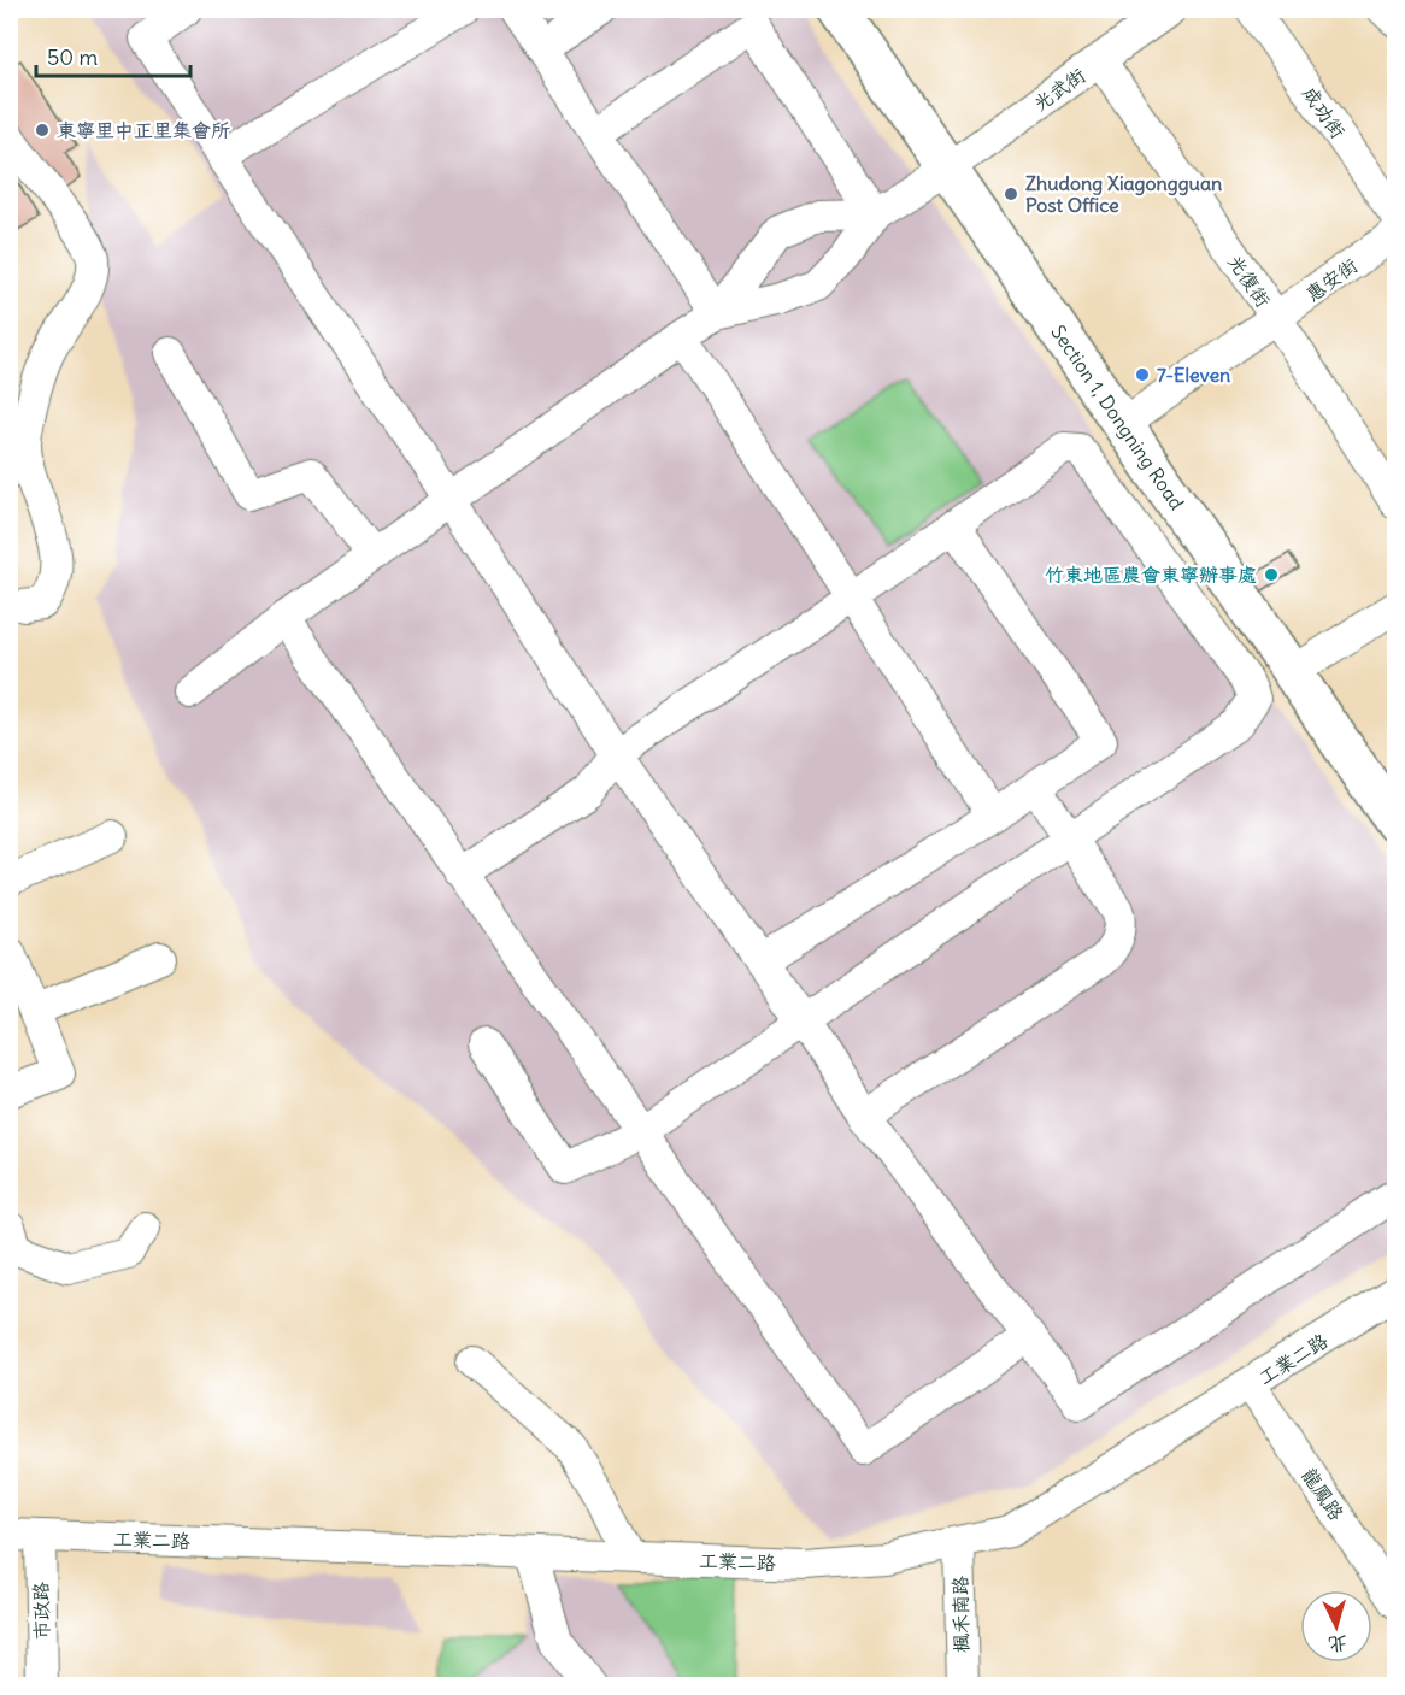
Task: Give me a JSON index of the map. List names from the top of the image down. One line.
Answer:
{"streets":{"main road":["Section 1, Dongning Road"],"street":["光武街","成功街","惠安街","光復街","工業二路","龍鳳路","市政路","楓禾南路"]},"crossings":[["光武街","光復街"],["光武街","Section 1, Dongning Road"],["惠安街","光復街"],["惠安街","Section 1, Dongning Road"],["工業二路","龍鳳路"],["工業二路","市政路"],["工業二路","楓禾南路"]],"places":["東寧里中正里集會所","Zhudong Xiagongguan Post Office","7-Eleven","竹東地區農會東寧辦事處"],"scale_bar":"50 m","north":"bottom"}
